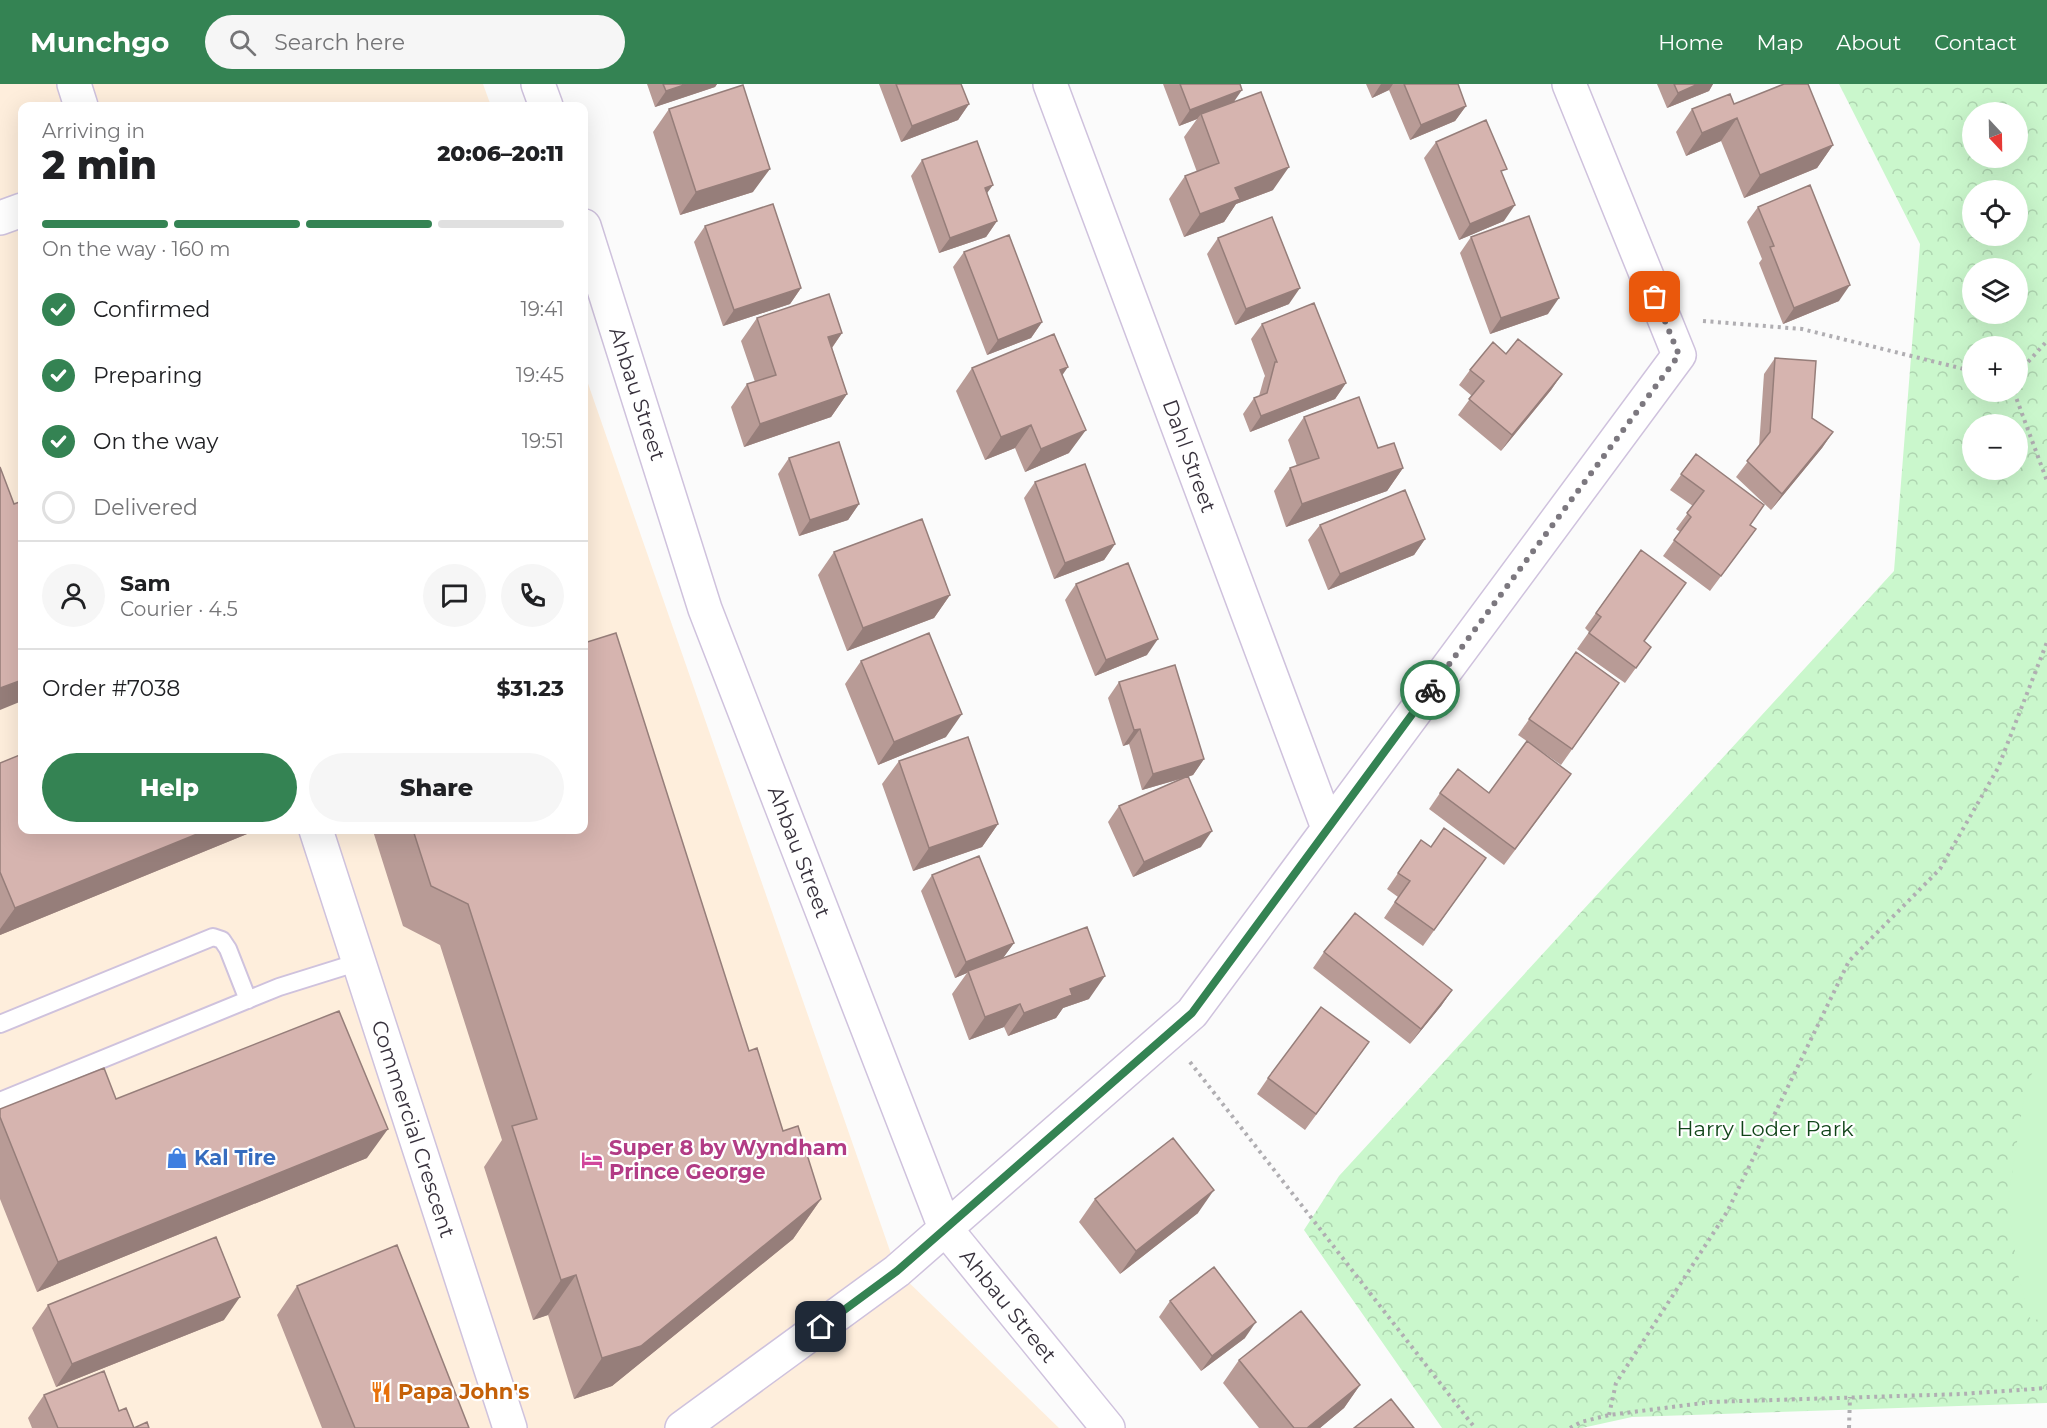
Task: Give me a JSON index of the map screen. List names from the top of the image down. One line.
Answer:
{"streets":{"street":["Ahbau Street","Dahl Street","Commercial Crescent"]},"parks":["Harry Loder Park"],"places":{"shop":["Kal Tire"],"hotel":["Super 8 by Wyndham Prince George"],"restaurant":["Papa John's"]},"north":"bottom","page":{"header":"Munchgo","search":"Search here","nav":["Home","Map","About","Contact"],"map_buttons":["+","−"],"heading":["2 min","Arriving in","20:06–20:11"],"panel":["Sam","Courier · 4.5","Order #7038","$31.23"],"bar":"On the way · 160 m","list":[["Confirmed","19:41"],["Preparing","19:45"],["On the way","19:51"],"Delivered"],"buttons":["Help","Share"]}}
